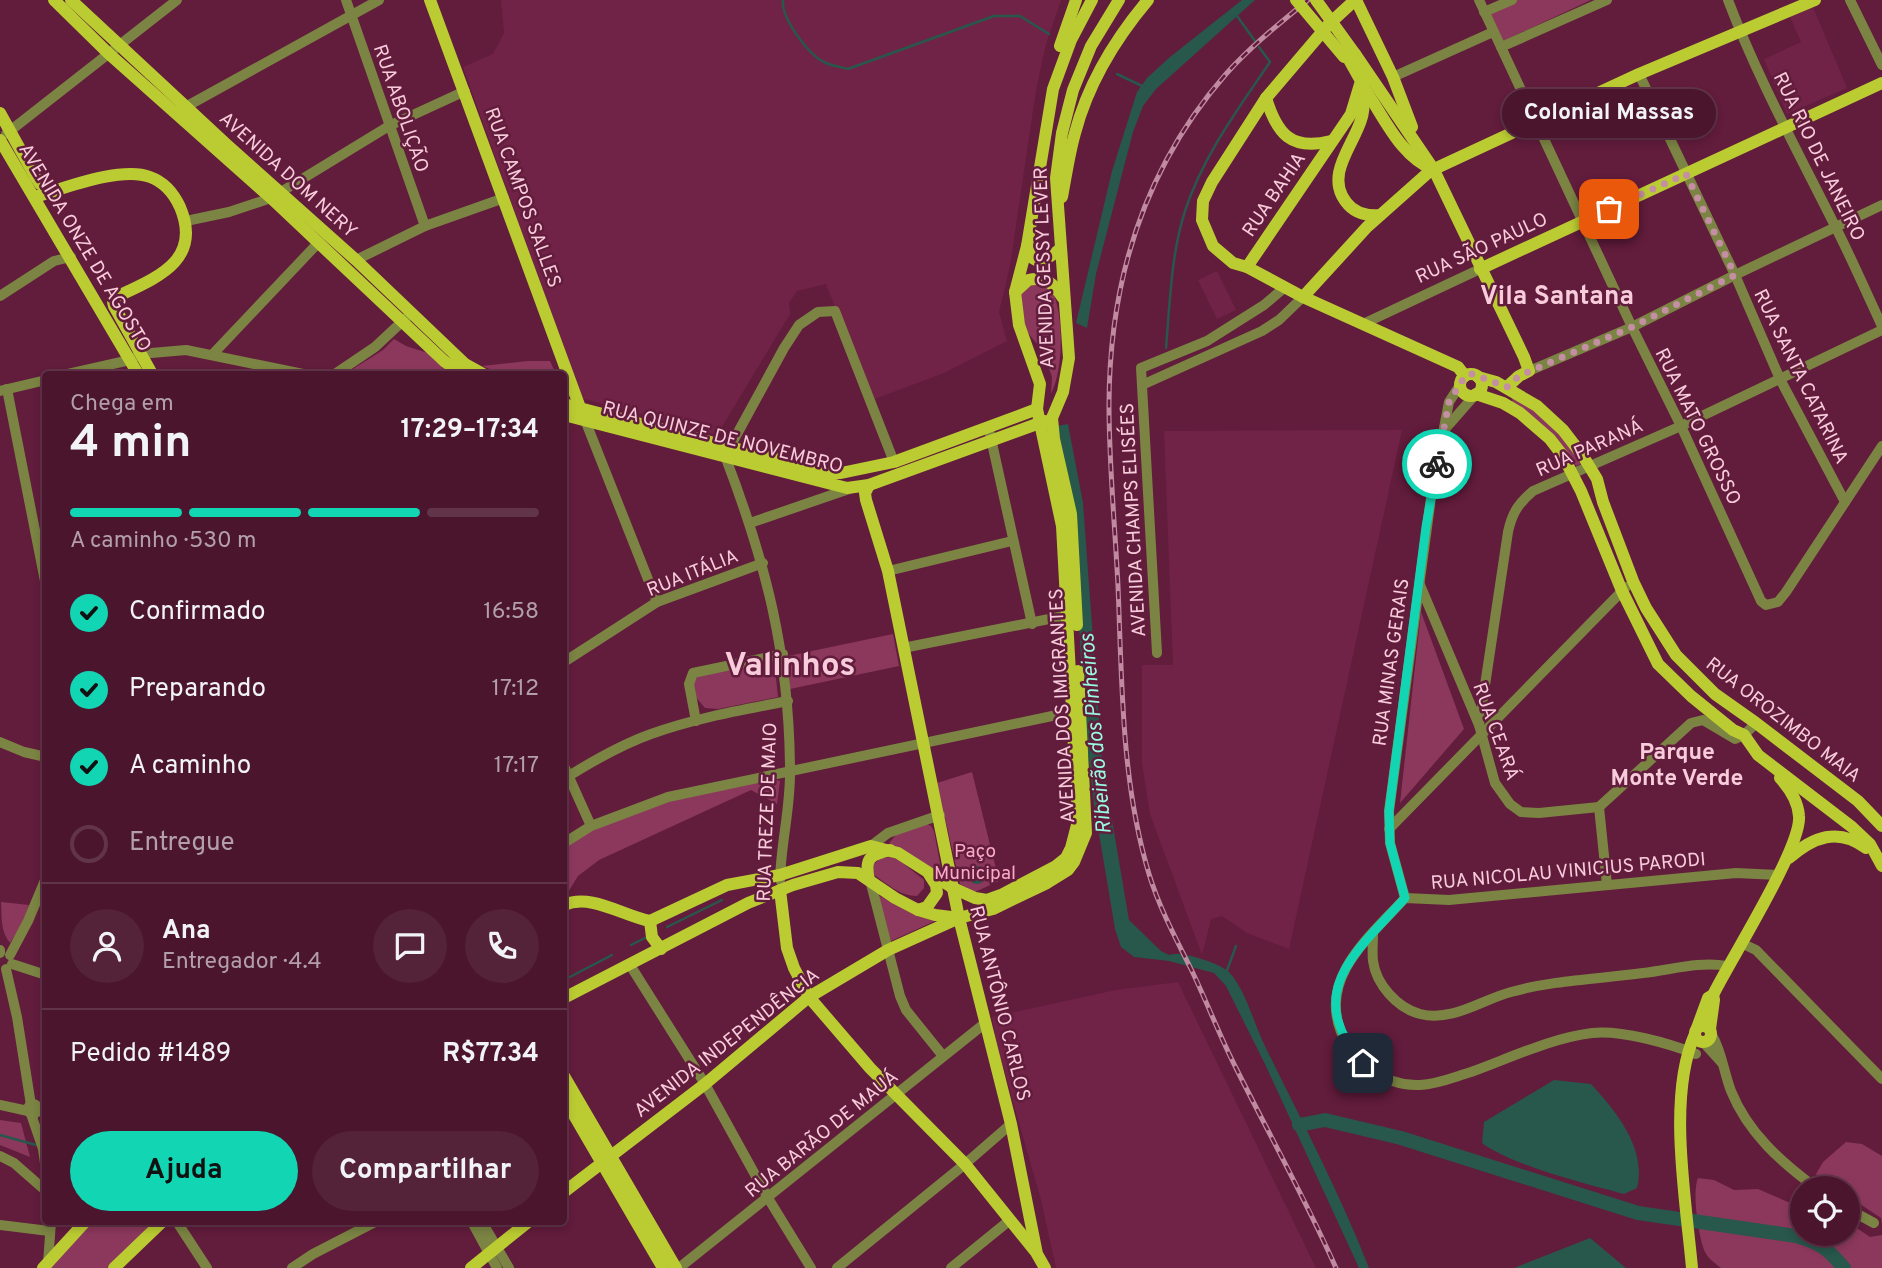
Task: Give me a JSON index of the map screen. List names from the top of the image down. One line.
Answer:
{"streets":{"main road":["AVENIDA DOM NERY","RUA BAHIA","RUA CAMPOS SALLES","AVENIDA ONZE DE AGOSTO","RUA SÃO PAULO","AVENIDA GESSY LEVER","RUA QUINZE DE NOVEMBRO","AVENIDA DOS IMIGRANTES","RUA OROZIMBO MAIA","RUA TREZE DE MAIO","RUA ANTÔNIO CARLOS","AVENIDA INDEPENDÊNCIA"],"street":["RUA ABOLIÇÃO","RUA RIO DE JANEIRO","RUA SANTA CATARINA","RUA MATO GROSSO","RUA PARANÁ","AVENIDA CHAMPS ELISÉES","RUA ITÁLIA","RUA MINAS GERAIS","RUA CEARÁ","RUA NICOLAU VINICIUS PARODI","RUA BARÃO DE MAUÁ"]},"crossings":[["RUA RIO DE JANEIRO","RUA SÃO PAULO"],["RUA RIO DE JANEIRO","RUA PARANÁ"],["RUA CAMPOS SALLES","RUA QUINZE DE NOVEMBRO"],["RUA SÃO PAULO","RUA SANTA CATARINA"],["RUA SÃO PAULO","RUA MATO GROSSO"],["AVENIDA GESSY LEVER","AVENIDA DOS IMIGRANTES"],["RUA SANTA CATARINA","RUA MATO GROSSO"],["RUA SANTA CATARINA","RUA PARANÁ"],["RUA MATO GROSSO","RUA PARANÁ"],["RUA QUINZE DE NOVEMBRO","RUA TREZE DE MAIO"],["RUA PARANÁ","RUA OROZIMBO MAIA"],["RUA PARANÁ","RUA CEARÁ"],["RUA ITÁLIA","RUA TREZE DE MAIO"],["RUA MINAS GERAIS","RUA OROZIMBO MAIA"],["RUA MINAS GERAIS","RUA CEARÁ"],["RUA MINAS GERAIS","RUA NICOLAU VINICIUS PARODI"],["AVENIDA DOS IMIGRANTES","RUA ANTÔNIO CARLOS"],["AVENIDA DOS IMIGRANTES","AVENIDA INDEPENDÊNCIA"],["RUA TREZE DE MAIO","RUA ANTÔNIO CARLOS"],["RUA TREZE DE MAIO","AVENIDA INDEPENDÊNCIA"],["RUA TREZE DE MAIO","RUA BARÃO DE MAUÁ"],["RUA ANTÔNIO CARLOS","AVENIDA INDEPENDÊNCIA"],["RUA ANTÔNIO CARLOS","RUA BARÃO DE MAUÁ"]],"districts":["Vila Santana","Valinhos","Parque Monte Verde"],"water":["Ribeirão dos Pinheiros"],"parks":["Paço Municipal"],"places":["Colonial Massas"],"page":{"bubble":"Colonial Massas","heading":["4 min","Chega em","17:29–17:34"],"panel":["Ana","Entregador · 4.4","Pedido #1489","R$77.34"],"bar":"A caminho · 530 m","list":[["Confirmado","16:58"],["Preparando","17:12"],["A caminho","17:17"],"Entregue"],"buttons":["Ajuda","Compartilhar"]}}
